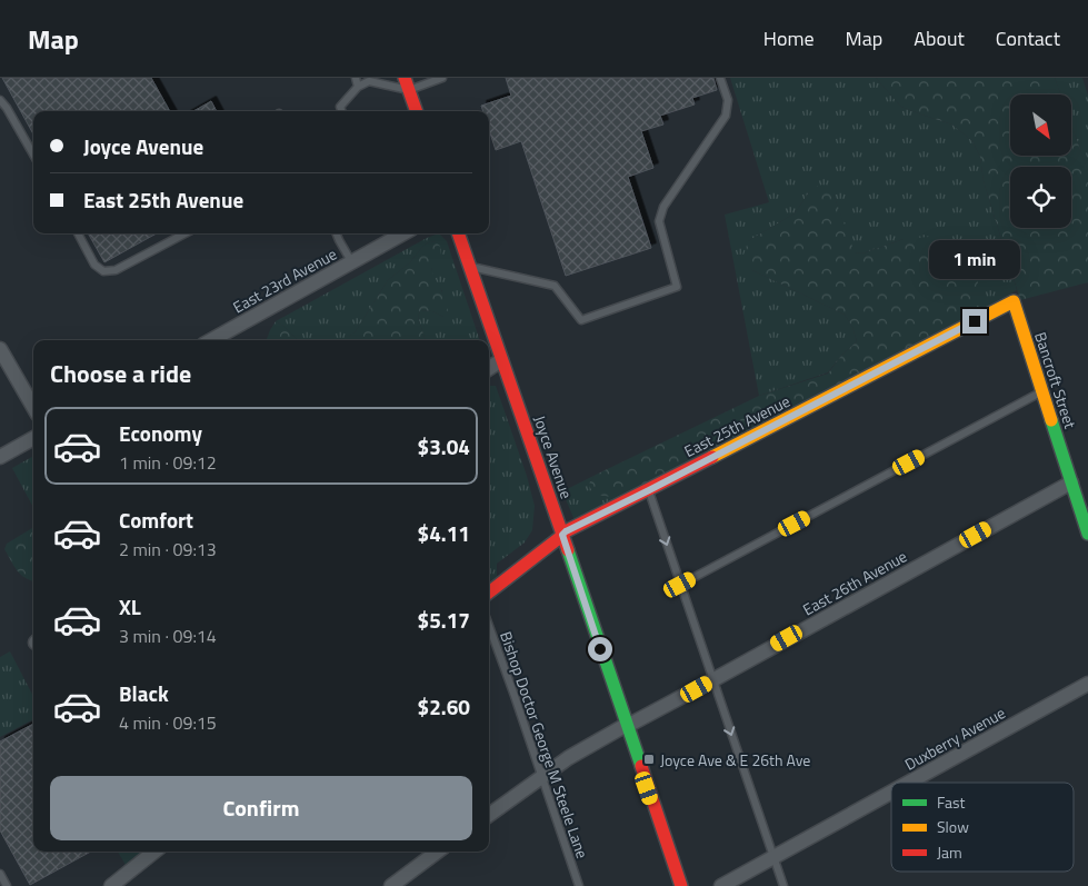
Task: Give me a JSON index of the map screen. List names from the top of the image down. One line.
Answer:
{"streets":{"street":["East 23rd Avenue","Bancroft Street","East 25th Avenue","Joyce Avenue","East 26th Avenue","Duxberry Avenue"],"lane":["Bishop Doctor George M Steele Lane"]},"crossings":[["Bancroft Street","East 25th Avenue"],["Bancroft Street","East 26th Avenue"],["East 25th Avenue","Joyce Avenue"],["Joyce Avenue","East 26th Avenue"],["East 26th Avenue","Bishop Doctor George M Steele Lane"]],"places":{"transit":["Joyce Ave & E 26th Ave"]},"legend":["Fast","Slow","Jam"],"north":"bottom right","page":{"header":"Map","nav":["Home","Map","About","Contact"],"banner":["Joyce Avenue","East 25th Avenue"],"bubble":"1 min","heading":"Choose a ride","list":[{"name":"Economy","note":"1 min · 09:12","value":"$3.04"},{"name":"Comfort","note":"2 min · 09:13","value":"$4.11"},{"name":"XL","note":"3 min · 09:14","value":"$5.17"},{"name":"Black","note":"4 min · 09:15","value":"$2.60"}],"buttons":"Confirm"}}
